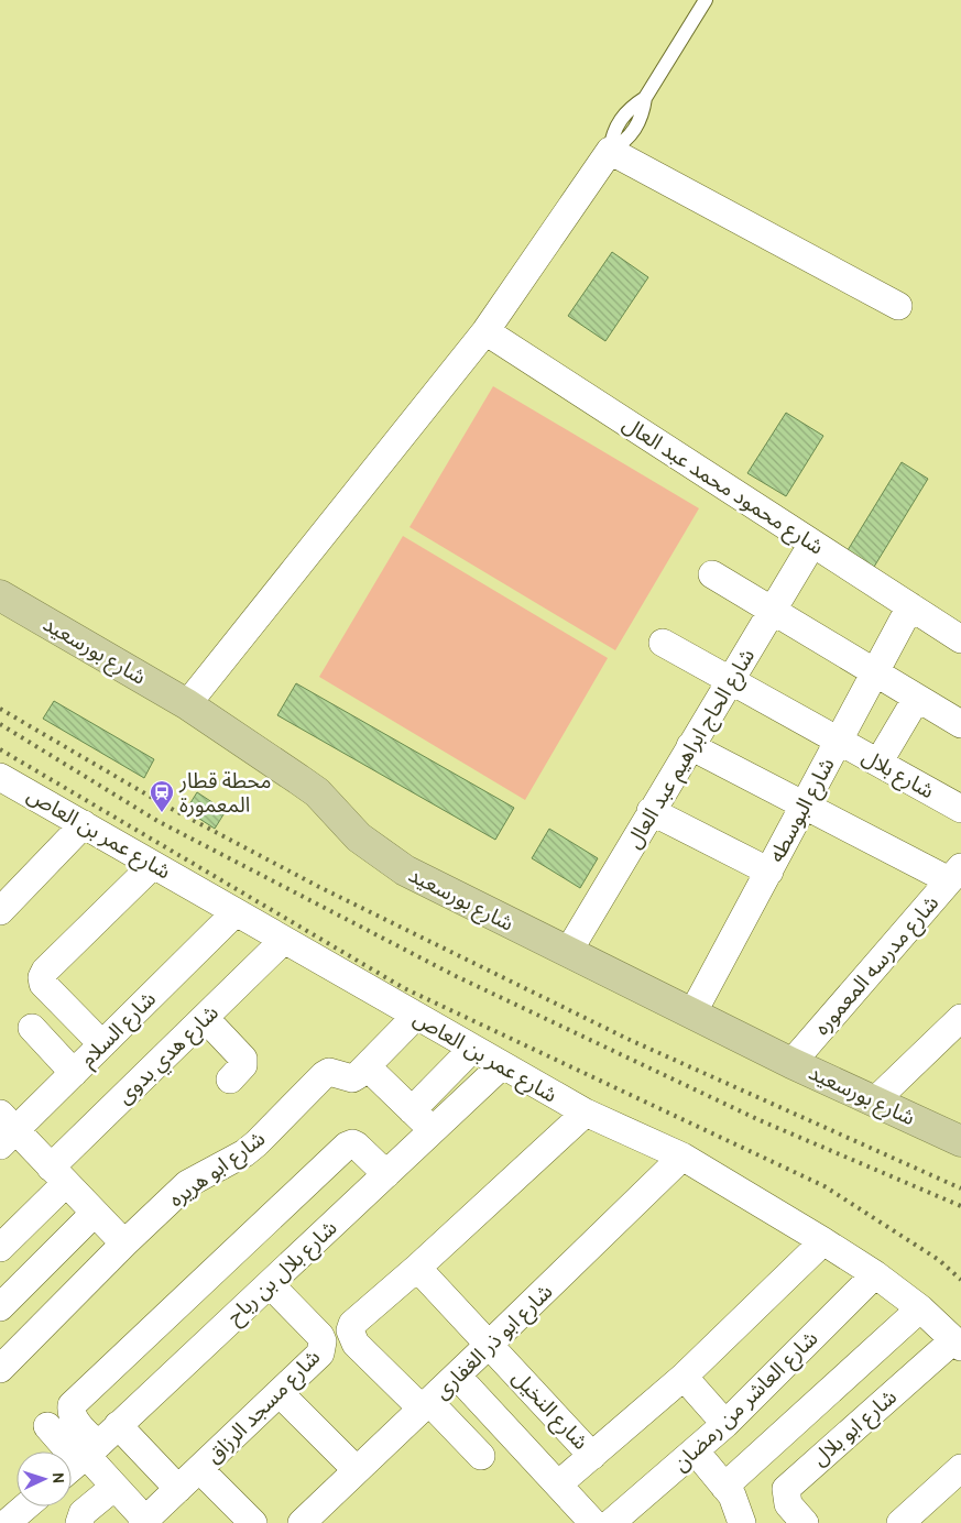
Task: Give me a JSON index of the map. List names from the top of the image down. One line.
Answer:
{"streets":{"main road":["شارع بورسعيد"],"street":["شارع محمود محمد عبد العال","شارع الحاج ابراهيم عبد العال","شارع بلال","شارع البوسطه","شارع عمر بن العاص","شارع مدرسه المعموره","شارع السلام","شارع هدي بدوى","شارع ابو هريره","شارع بلال بن رباح","شارع ابو ذر الغفارى","شارع العاشر من رمضان","شارع مسجد الرزاق","شارع النخيل","شارع ابو بلال"]},"crossings":[["شارع محمود محمد عبد العال","شارع الحاج ابراهيم عبد العال"],["شارع محمود محمد عبد العال","شارع البوسطه"],["شارع بورسعيد","شارع الحاج ابراهيم عبد العال"],["شارع بورسعيد","شارع البوسطه"],["شارع بورسعيد","شارع مدرسه المعموره"],["شارع الحاج ابراهيم عبد العال","شارع بلال"],["شارع بلال","شارع البوسطه"],["شارع عمر بن العاص","شارع السلام"],["شارع عمر بن العاص","شارع هدي بدوى"],["شارع عمر بن العاص","شارع ابو هريره"],["شارع عمر بن العاص","شارع بلال بن رباح"],["شارع عمر بن العاص","شارع ابو ذر الغفارى"],["شارع عمر بن العاص","شارع العاشر من رمضان"],["شارع عمر بن العاص","شارع ابو بلال"],["شارع بلال بن رباح","شارع مسجد الرزاق"],["شارع ابو ذر الغفارى","شارع النخيل"]],"places":{"station":["محطة قطار المعمورة"]},"north":"right"}
